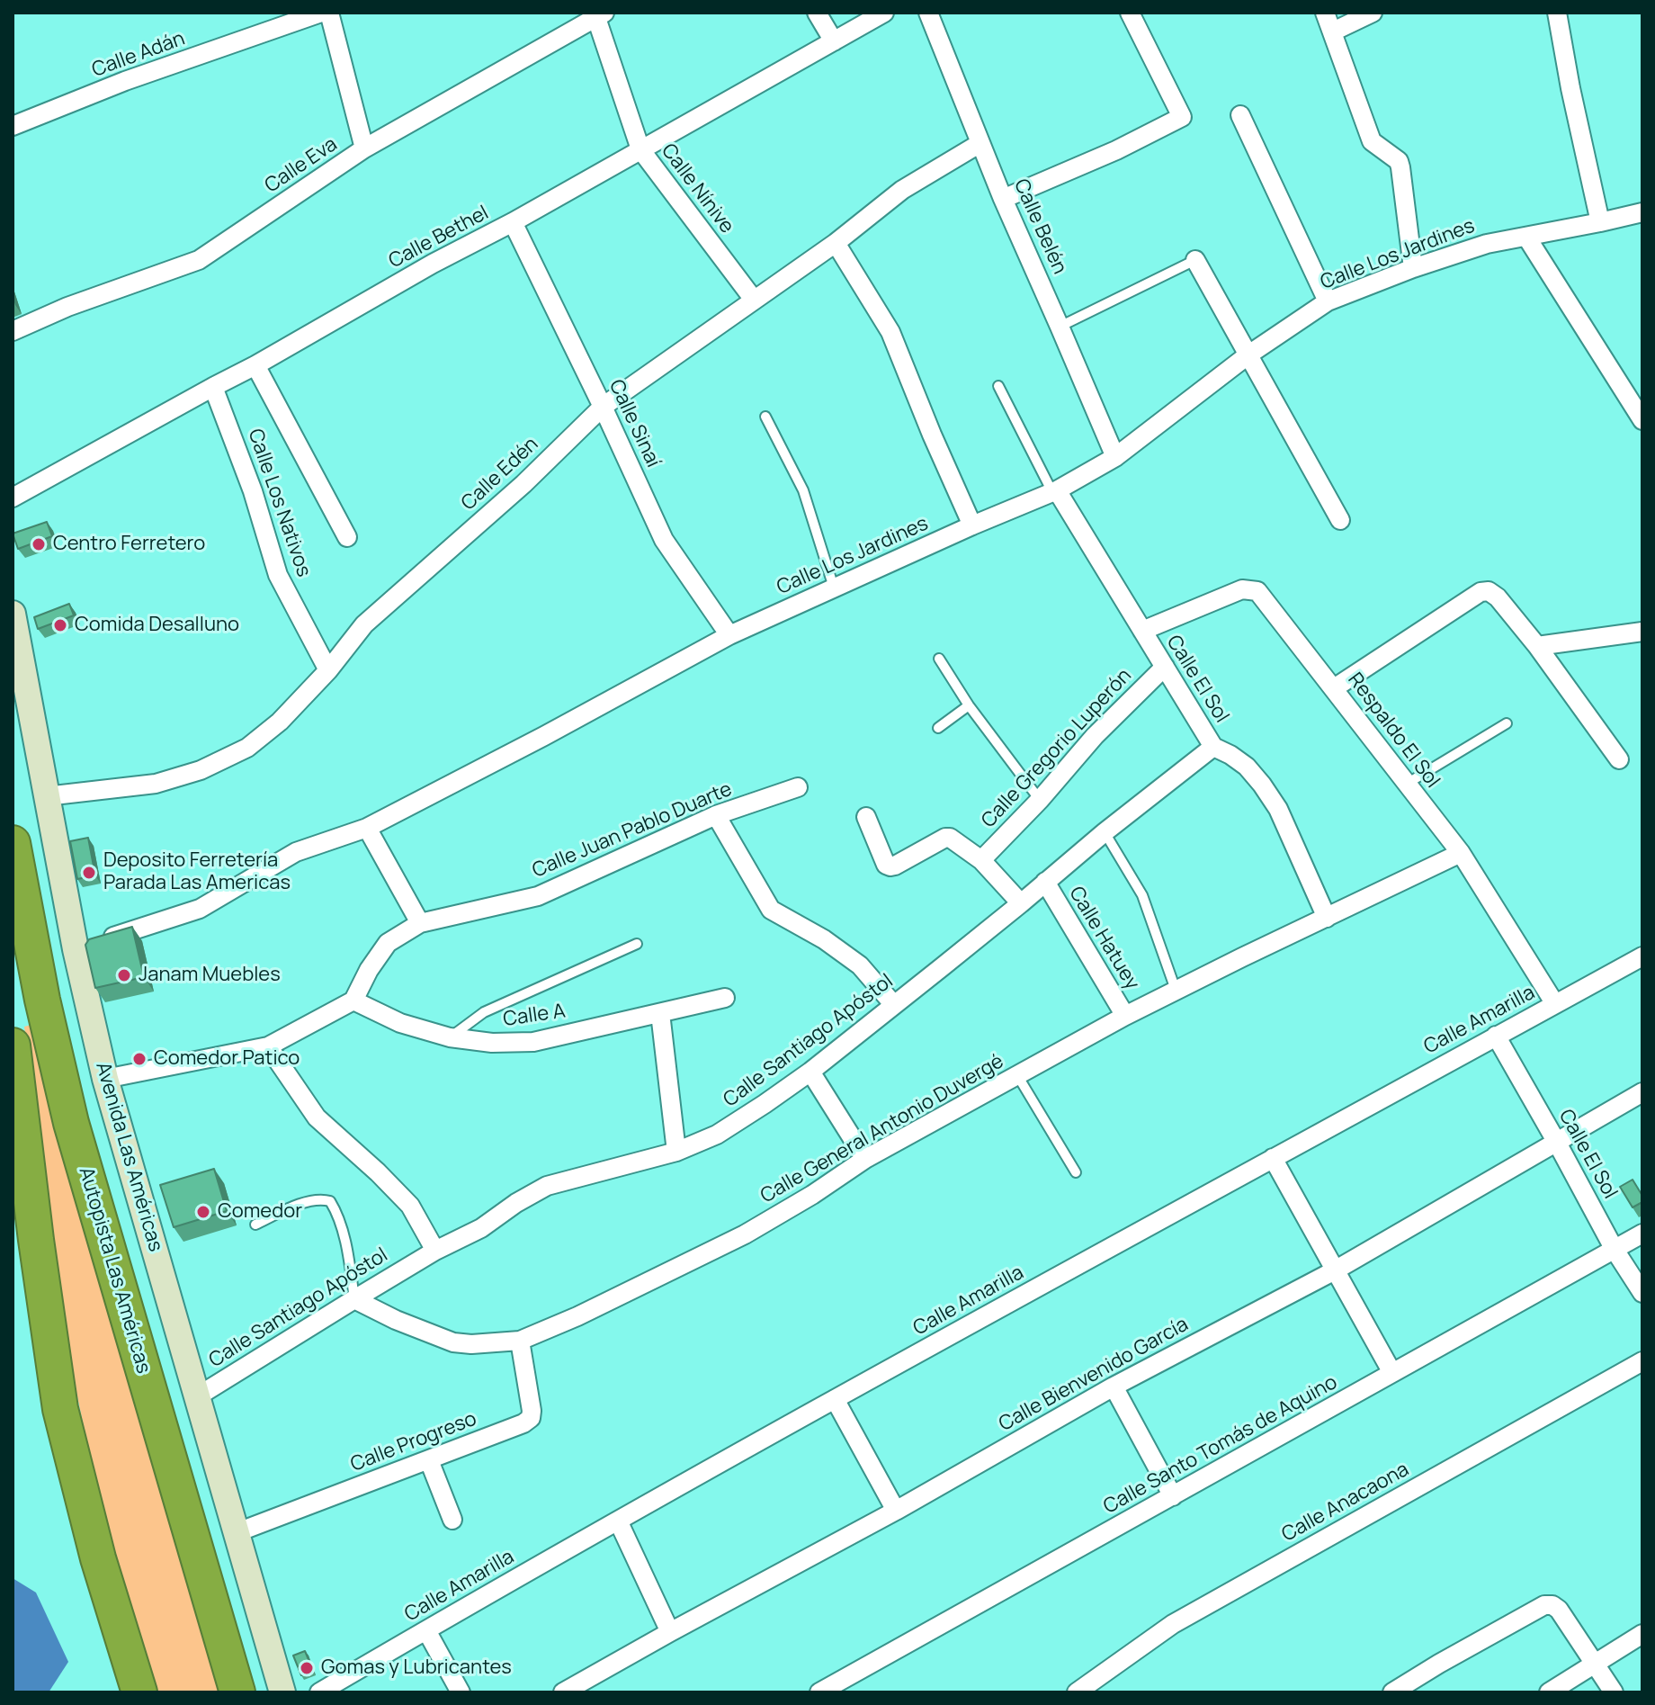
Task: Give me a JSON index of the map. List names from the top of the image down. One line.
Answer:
{"streets":{"highway":["Autopista Las Américas"],"main road":["Avenida Las Américas"],"street":["Calle Adán","Calle Eva","Calle Nínive","Calle Belén","Calle Bethel","Calle Los Jardines","Calle Sinaí","Calle Edén","Calle Los Nativos","Calle El Sol","Respaldo El Sol","Calle Gregorio Luperón","Calle Juan Pablo Duarte","Calle Hatuey","Calle A","Calle Amarilla","Calle Santiago Apóstol","Calle General Antonio Duvergé","Calle Bienvenido García","Calle Progreso","Calle Santo Tomás de Aquino","Calle Anacaona"]},"crossings":[["Calle Eva","Calle Nínive"],["Calle Nínive","Calle Bethel"],["Calle Nínive","Calle Edén"],["Calle Belén","Calle Los Jardines"],["Calle Belén","Calle Edén"],["Calle Bethel","Calle Sinaí"],["Calle Bethel","Calle Los Nativos"],["Calle Los Jardines","Calle Sinaí"],["Calle Los Jardines","Calle El Sol"],["Calle Los Jardines","Avenida Las Américas"],["Calle Sinaí","Calle Edén"],["Calle Edén","Calle Los Nativos"],["Calle Edén","Avenida Las Américas"],["Calle El Sol","Respaldo El Sol"],["Calle El Sol","Calle Gregorio Luperón"],["Calle El Sol","Calle Amarilla"],["Calle El Sol","Calle Santiago Apóstol"],["Calle El Sol","Calle General Antonio Duvergé"],["Calle El Sol","Calle Bienvenido García"],["Calle El Sol","Calle Santo Tomás de Aquino"],["Respaldo El Sol","Calle Amarilla"],["Respaldo El Sol","Calle General Antonio Duvergé"],["Calle Juan Pablo Duarte","Calle A"],["Calle Hatuey","Calle Santiago Apóstol"],["Calle Hatuey","Calle General Antonio Duvergé"],["Calle Santiago Apóstol","Calle General Antonio Duvergé"],["Calle Santiago Apóstol","Avenida Las Américas"],["Calle General Antonio Duvergé","Calle Progreso"],["Avenida Las Américas","Calle Progreso"]],"places":["Centro Ferretero","Comida Desalluno","Deposito Ferretería Parada Las Americas","Janam Muebles","Comedor Patico","Comedor","Gomas y Lubricantes"]}
